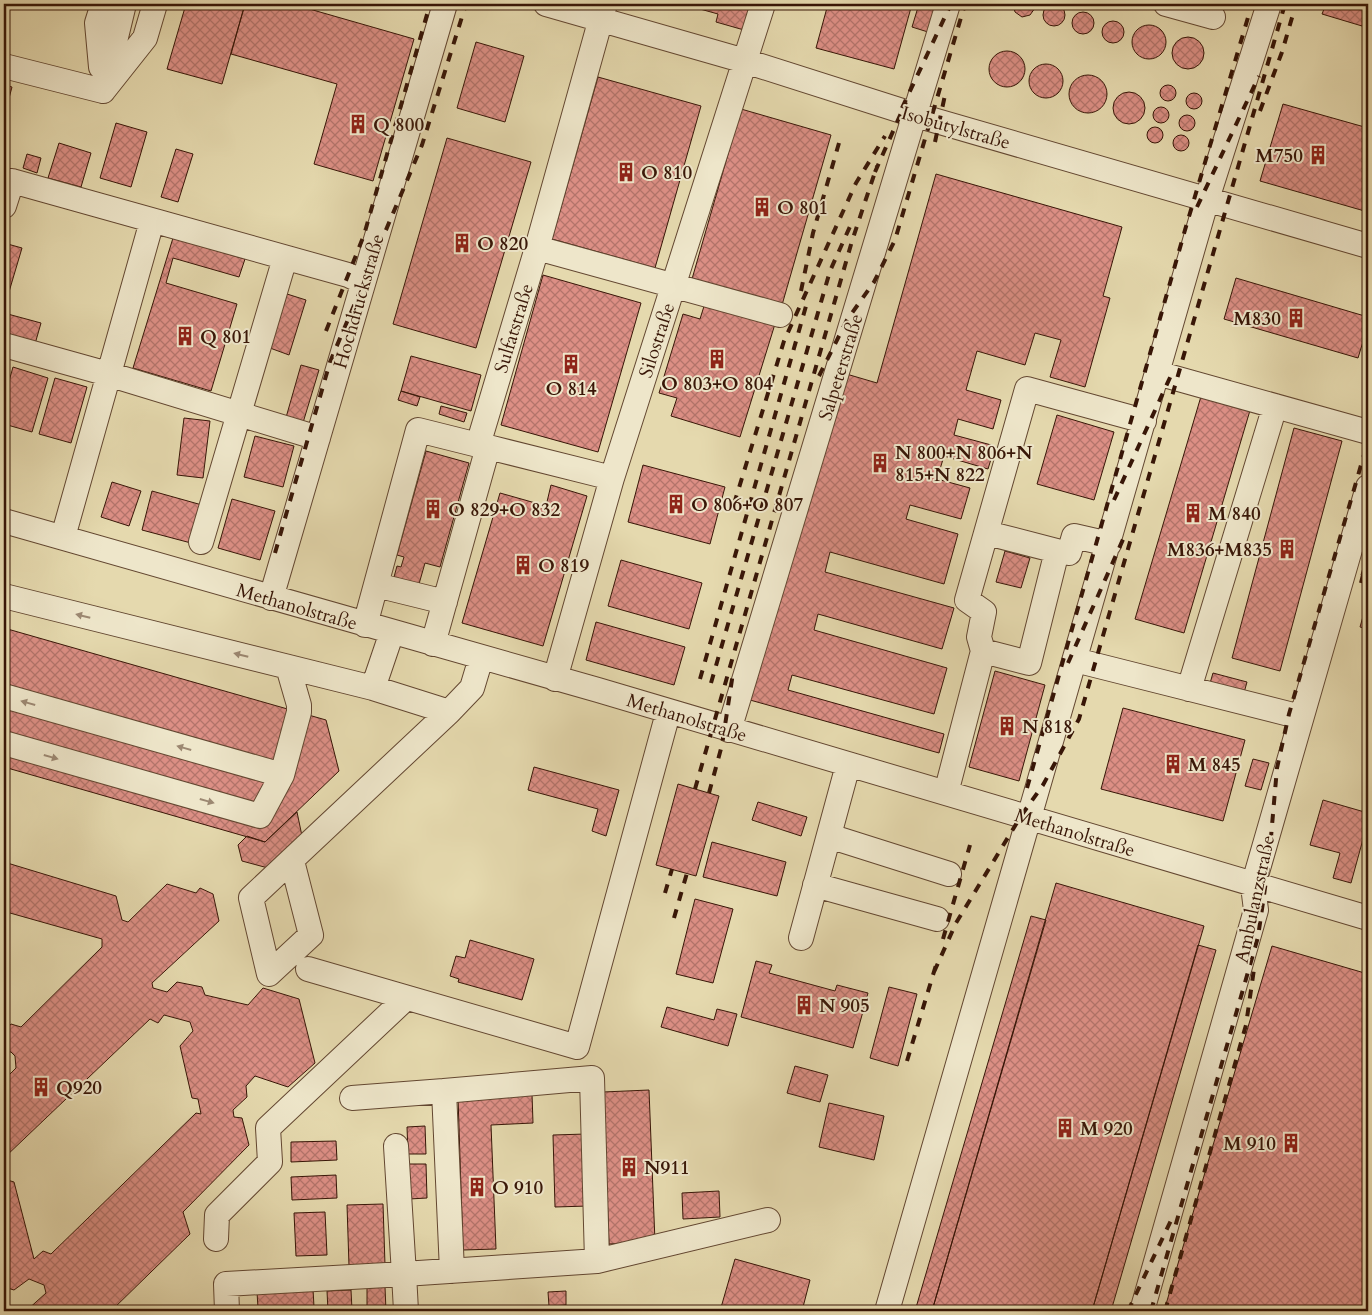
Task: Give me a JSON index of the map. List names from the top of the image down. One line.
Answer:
{"streets":{"street":["Isobutylstraße","Hochdruckstraße","Sulfatstraße","Silostraße","Salpeterstraße","Methanolstraße","Ambulanzstraße"]},"crossings":[["Isobutylstraße","Sulfatstraße"],["Isobutylstraße","Silostraße"],["Isobutylstraße","Salpeterstraße"],["Hochdruckstraße","Methanolstraße"],["Sulfatstraße","Methanolstraße"],["Silostraße","Methanolstraße"],["Salpeterstraße","Methanolstraße"],["Methanolstraße","Ambulanzstraße"]],"places":{"building":["Q 800","M750","O 810","O 801","O 820","M830","Q 801","O 803+O 804","O 814","N 800+N 806+N 815+N 822","O 806+O 807","O 829+O 832","M 840","M836+M835","O 819","N 818","M 845","N 905","Q920","M 920","M 910","N911","O 910"]}}
